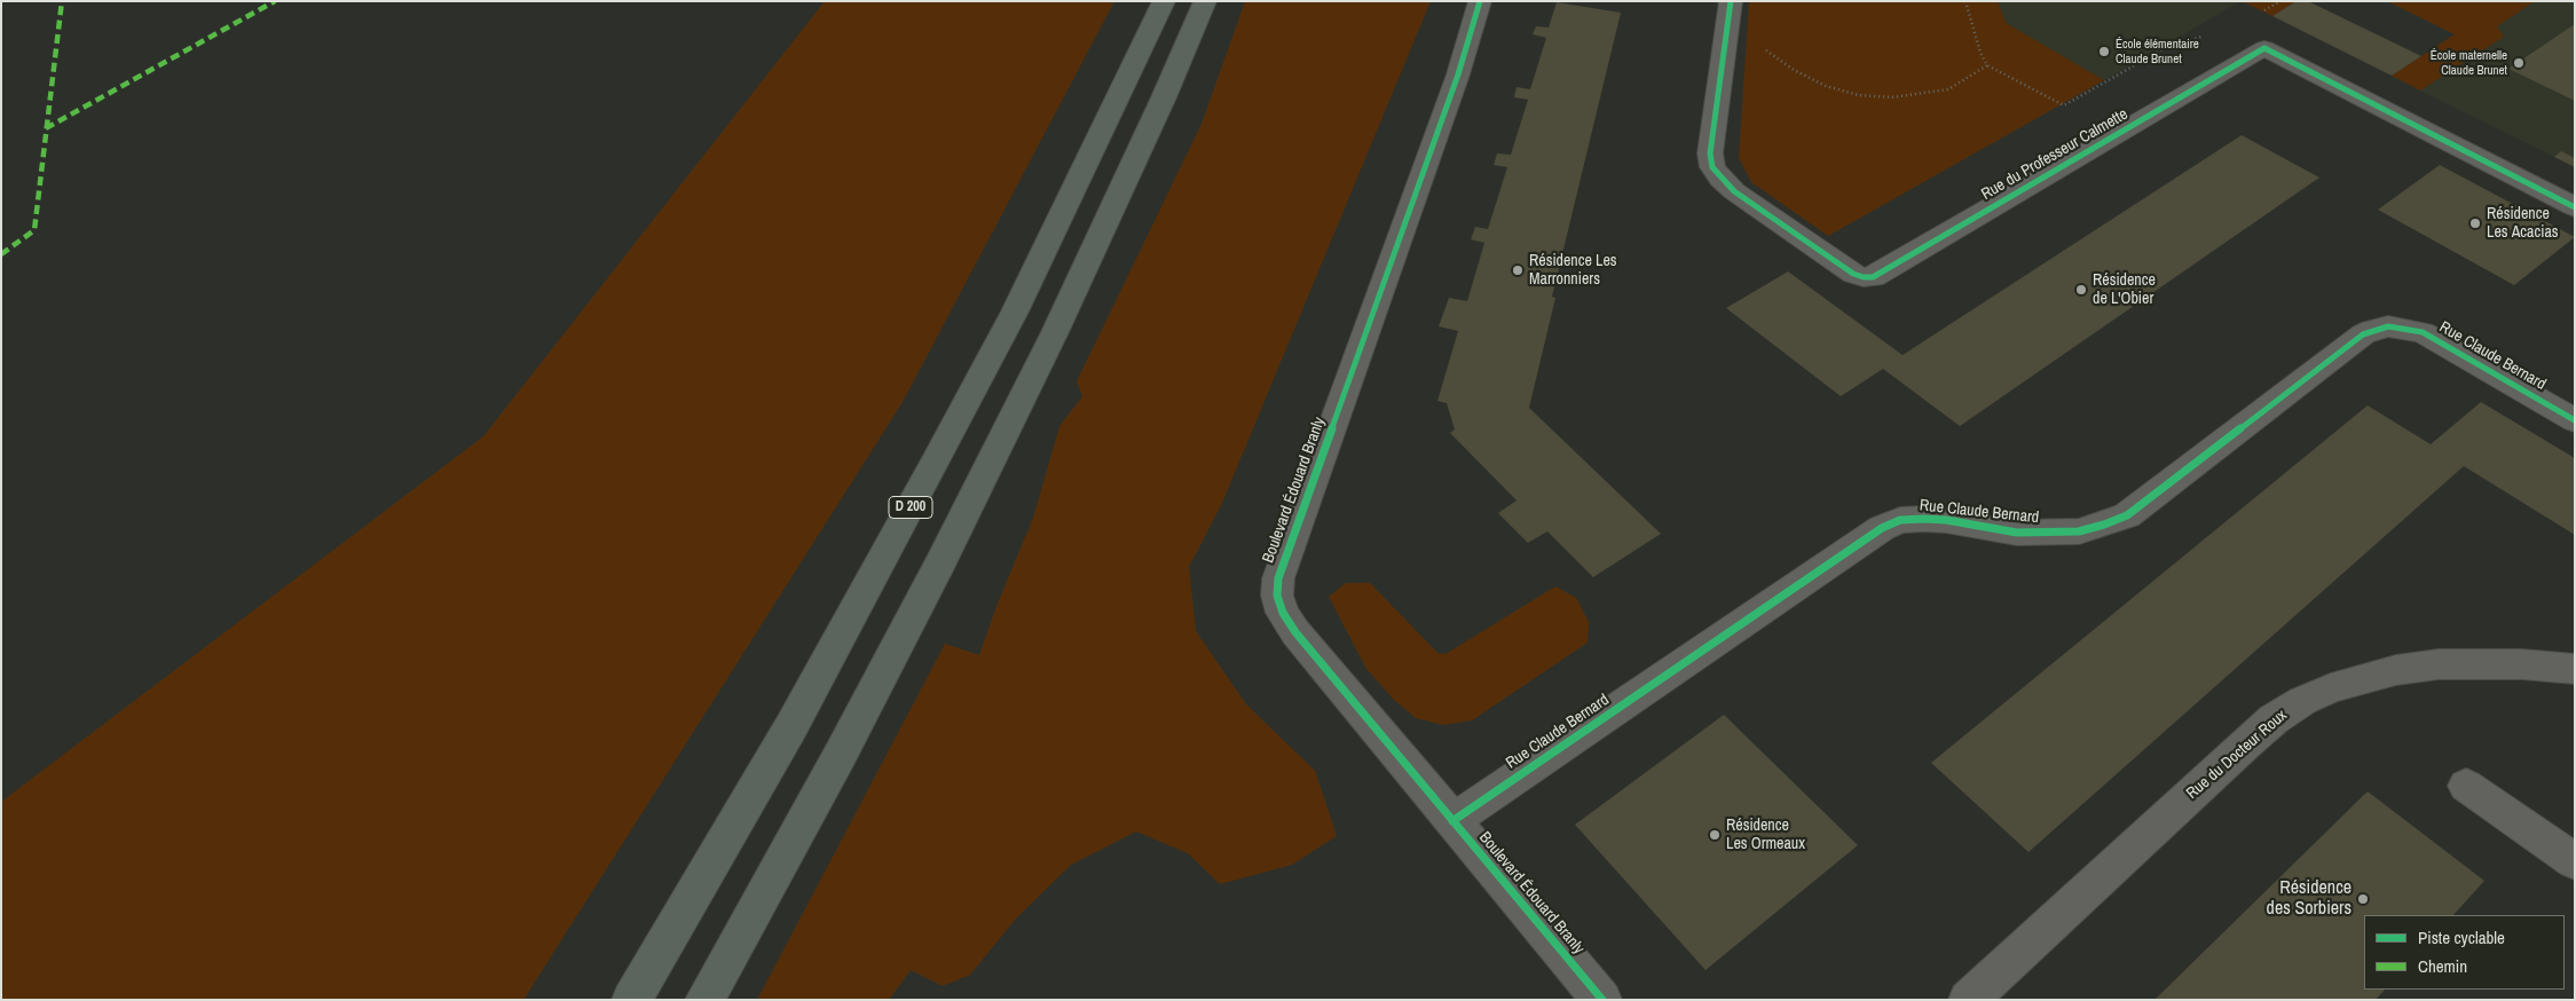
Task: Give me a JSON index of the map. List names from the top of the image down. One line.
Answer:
{"streets":{"main road":["D 200"],"street":["Rue du Professeur Calmette","Rue Claude Bernard","Boulevard Édouard Branly","Rue du Docteur Roux"]},"crossings":[["Rue Claude Bernard","Boulevard Édouard Branly"]],"places":["École élémentaire Claude Brunet","École maternelle Claude Brunet","Résidence Les Acacias","Résidence Les Marronniers","Résidence de L'Obier","Résidence Les Ormeaux","Résidence des Sorbiers"],"legend":["Piste cyclable","Chemin"]}
